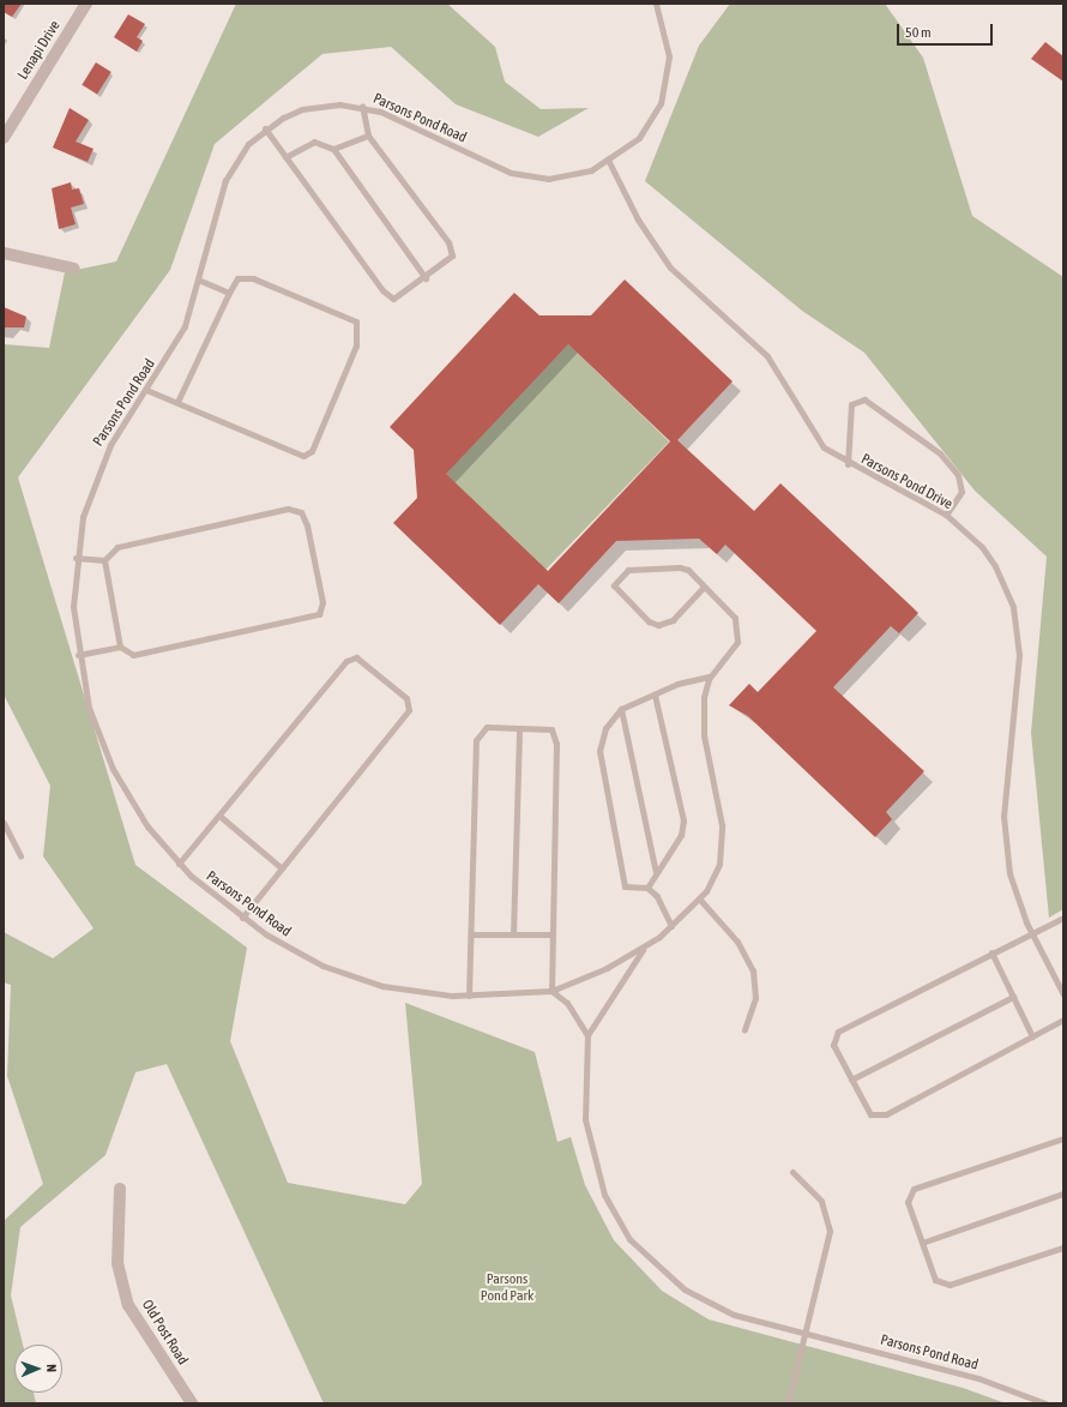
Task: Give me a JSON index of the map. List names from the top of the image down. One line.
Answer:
{"streets":{"street":["Lenapi Drive","Old Post Road"],"lane":["Parsons Pond Road","Parsons Pond Drive"]},"crossings":[["Parsons Pond Road","Parsons Pond Drive"]],"parks":["Parsons Pond Park"],"scale_bar":"50 m","north":"right"}
